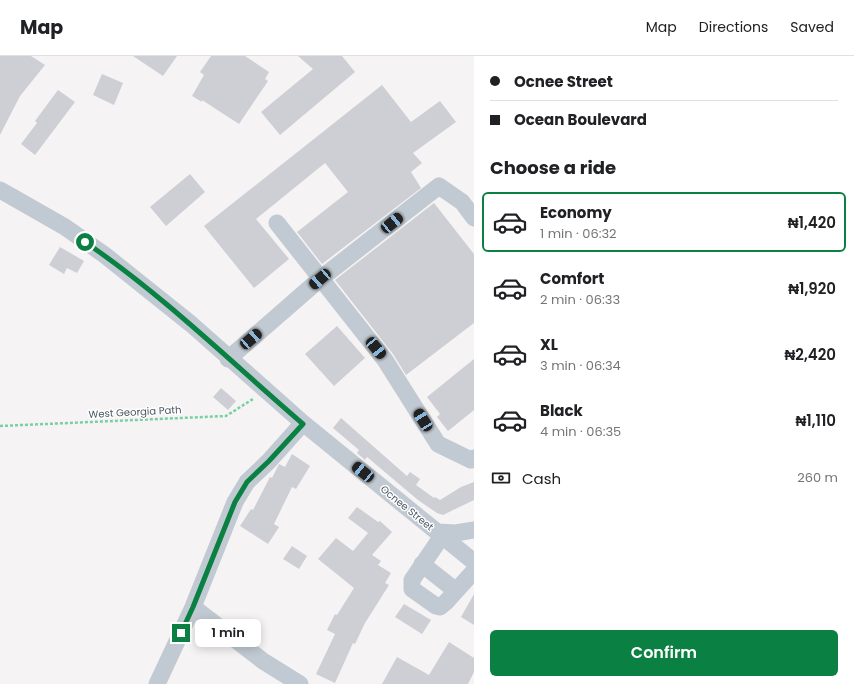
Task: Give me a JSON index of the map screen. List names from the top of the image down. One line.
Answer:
{"streets":{"street":["Ocnee Street"],"path":["West Georgia Path"]},"page":{"header":"Map","nav":["Map","Directions","Saved"],"banner":["Ocnee Street","Ocean Boulevard"],"heading":"Choose a ride","list":[{"name":"Economy","note":"1 min · 06:32","value":"₦1,420"},{"name":"Comfort","note":"2 min · 06:33","value":"₦1,920"},{"name":"XL","note":"3 min · 06:34","value":"₦2,420"},{"name":"Black","note":"4 min · 06:35","value":"₦1,110"}],"pay":["Cash","260 m"],"bubble":"1 min","buttons":"Confirm"}}
